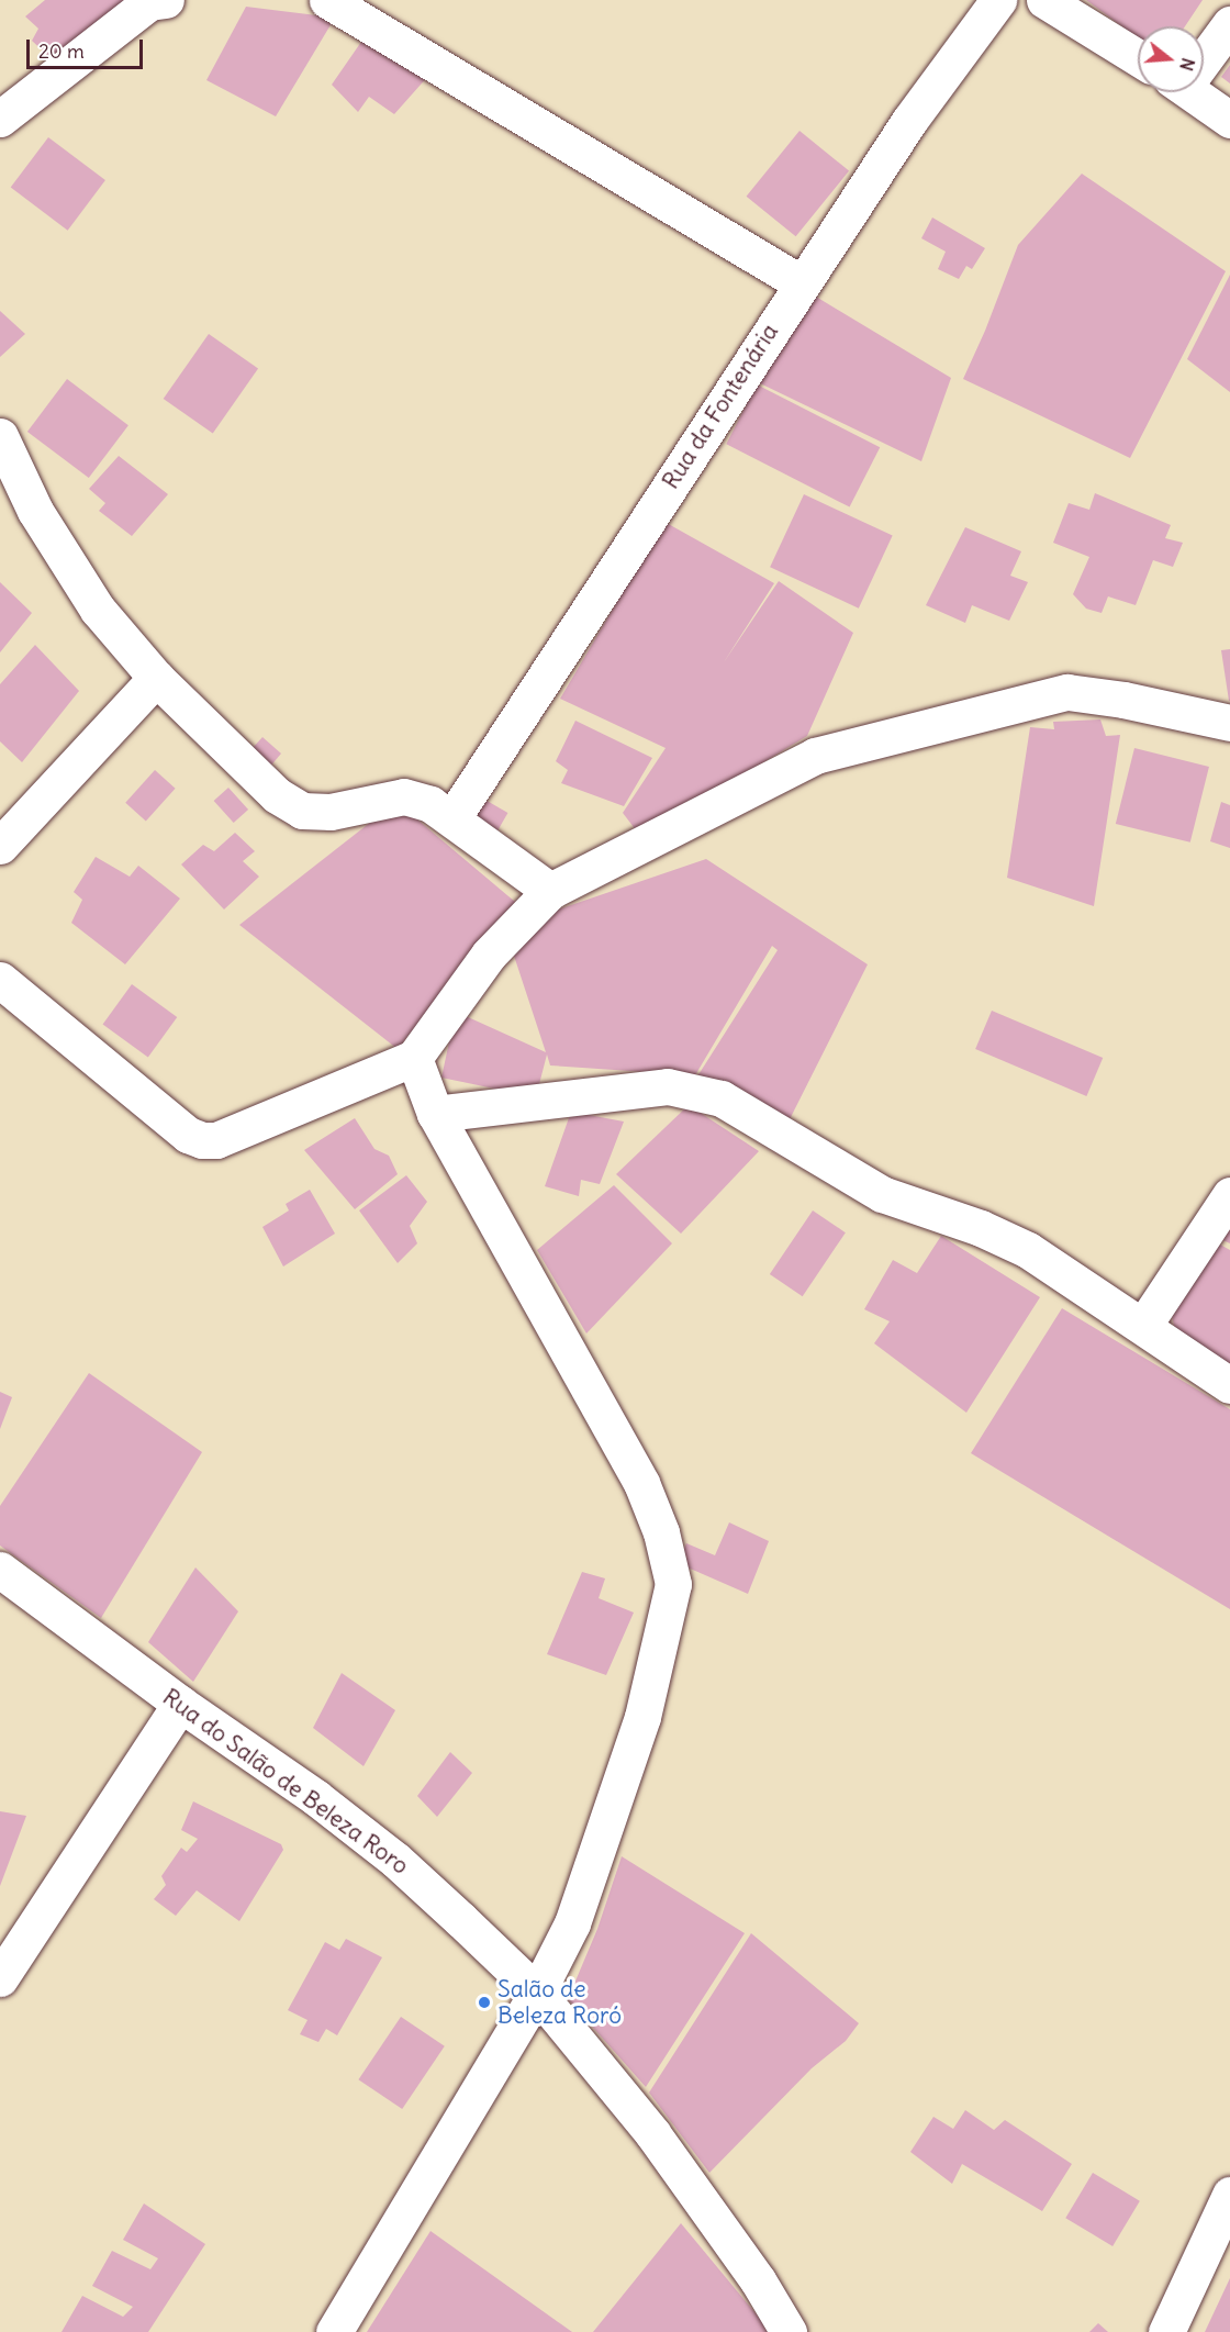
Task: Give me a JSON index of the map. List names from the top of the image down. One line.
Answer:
{"streets":{"street":["Rua da Fontenária","Rua do Salão de Beleza Roro"]},"places":["Salão de Beleza Roró"],"scale_bar":"20 m","north":"right"}
